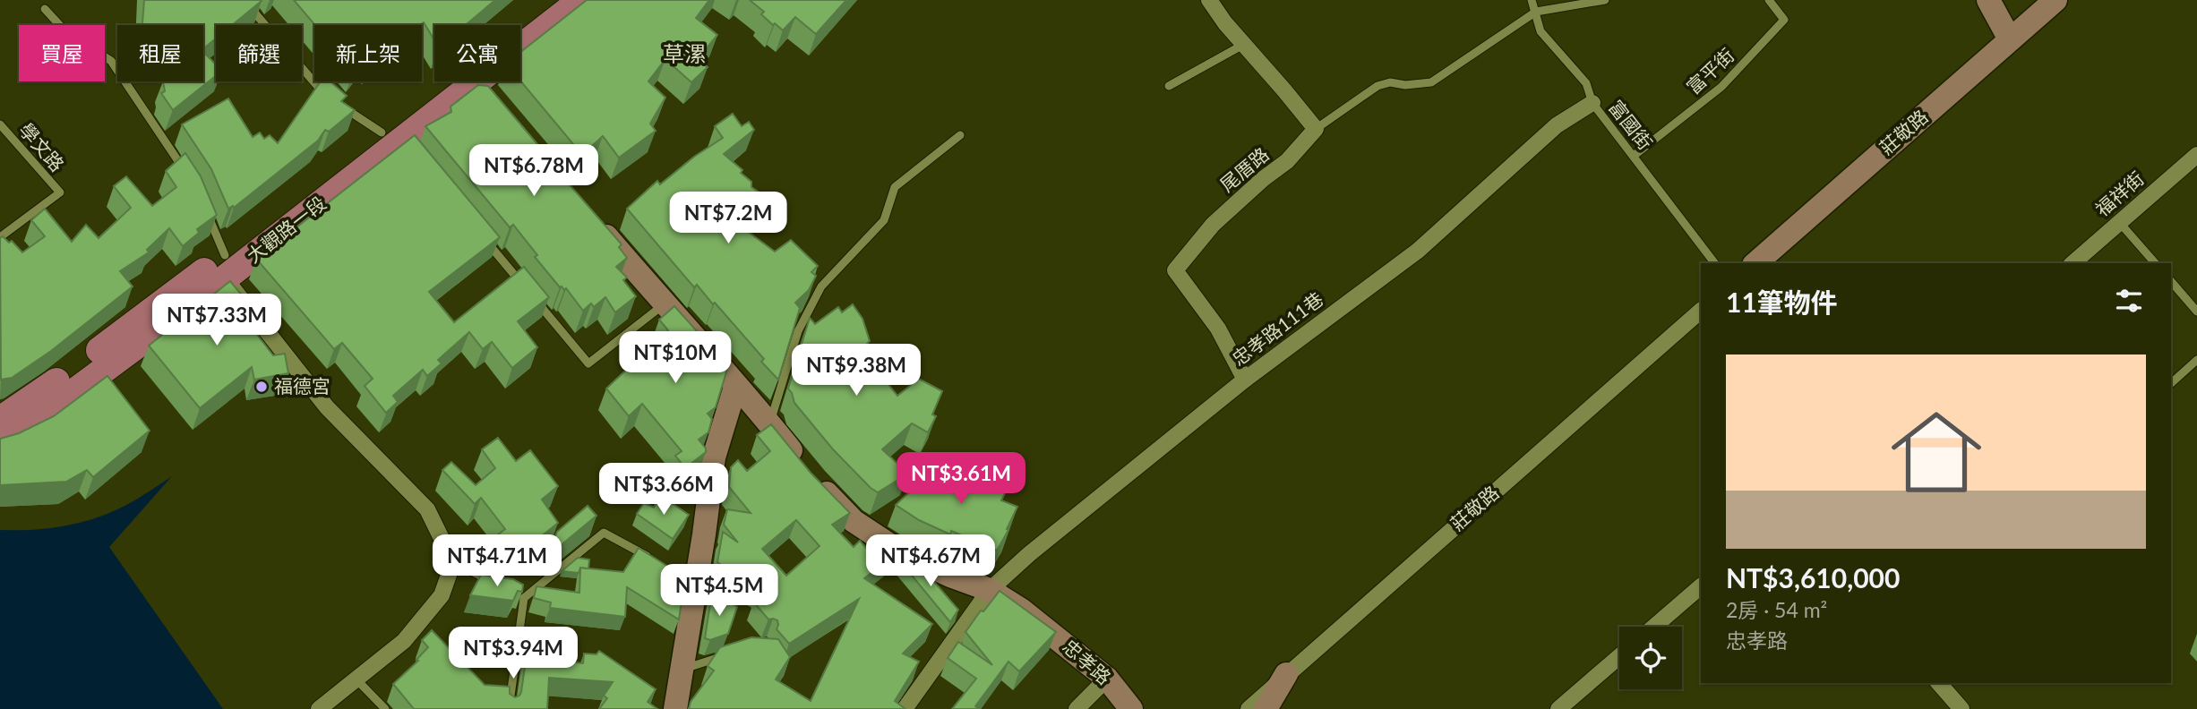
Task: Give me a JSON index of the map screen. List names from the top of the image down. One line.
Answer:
{"streets":{"main road":["大觀路一段"],"street":["莊敬路","尾厝路","福祥街","忠孝路111巷","忠孝路"],"lane":["富平街","富國街","學文路"]},"crossings":[["富平街","富國街"],["富國街","忠孝路111巷"],["尾厝路","忠孝路111巷"],["忠孝路111巷","忠孝路"]],"districts":["草漯"],"places":["福德宮"],"page":{"chip":["買屋","租屋","篩選","新上架","公寓"],"price":["NT$6.78M","NT$7.2M","NT$7.33M","NT$10M","NT$9.38M","NT$3.61M","NT$3.66M","NT$4.71M","NT$4.67M","NT$4.5M","NT$3.94M"],"heading":"11筆物件","list":[{"name":"NT$3,610,000","note":"2房 · 54 m² · 忠孝路"}]}}
